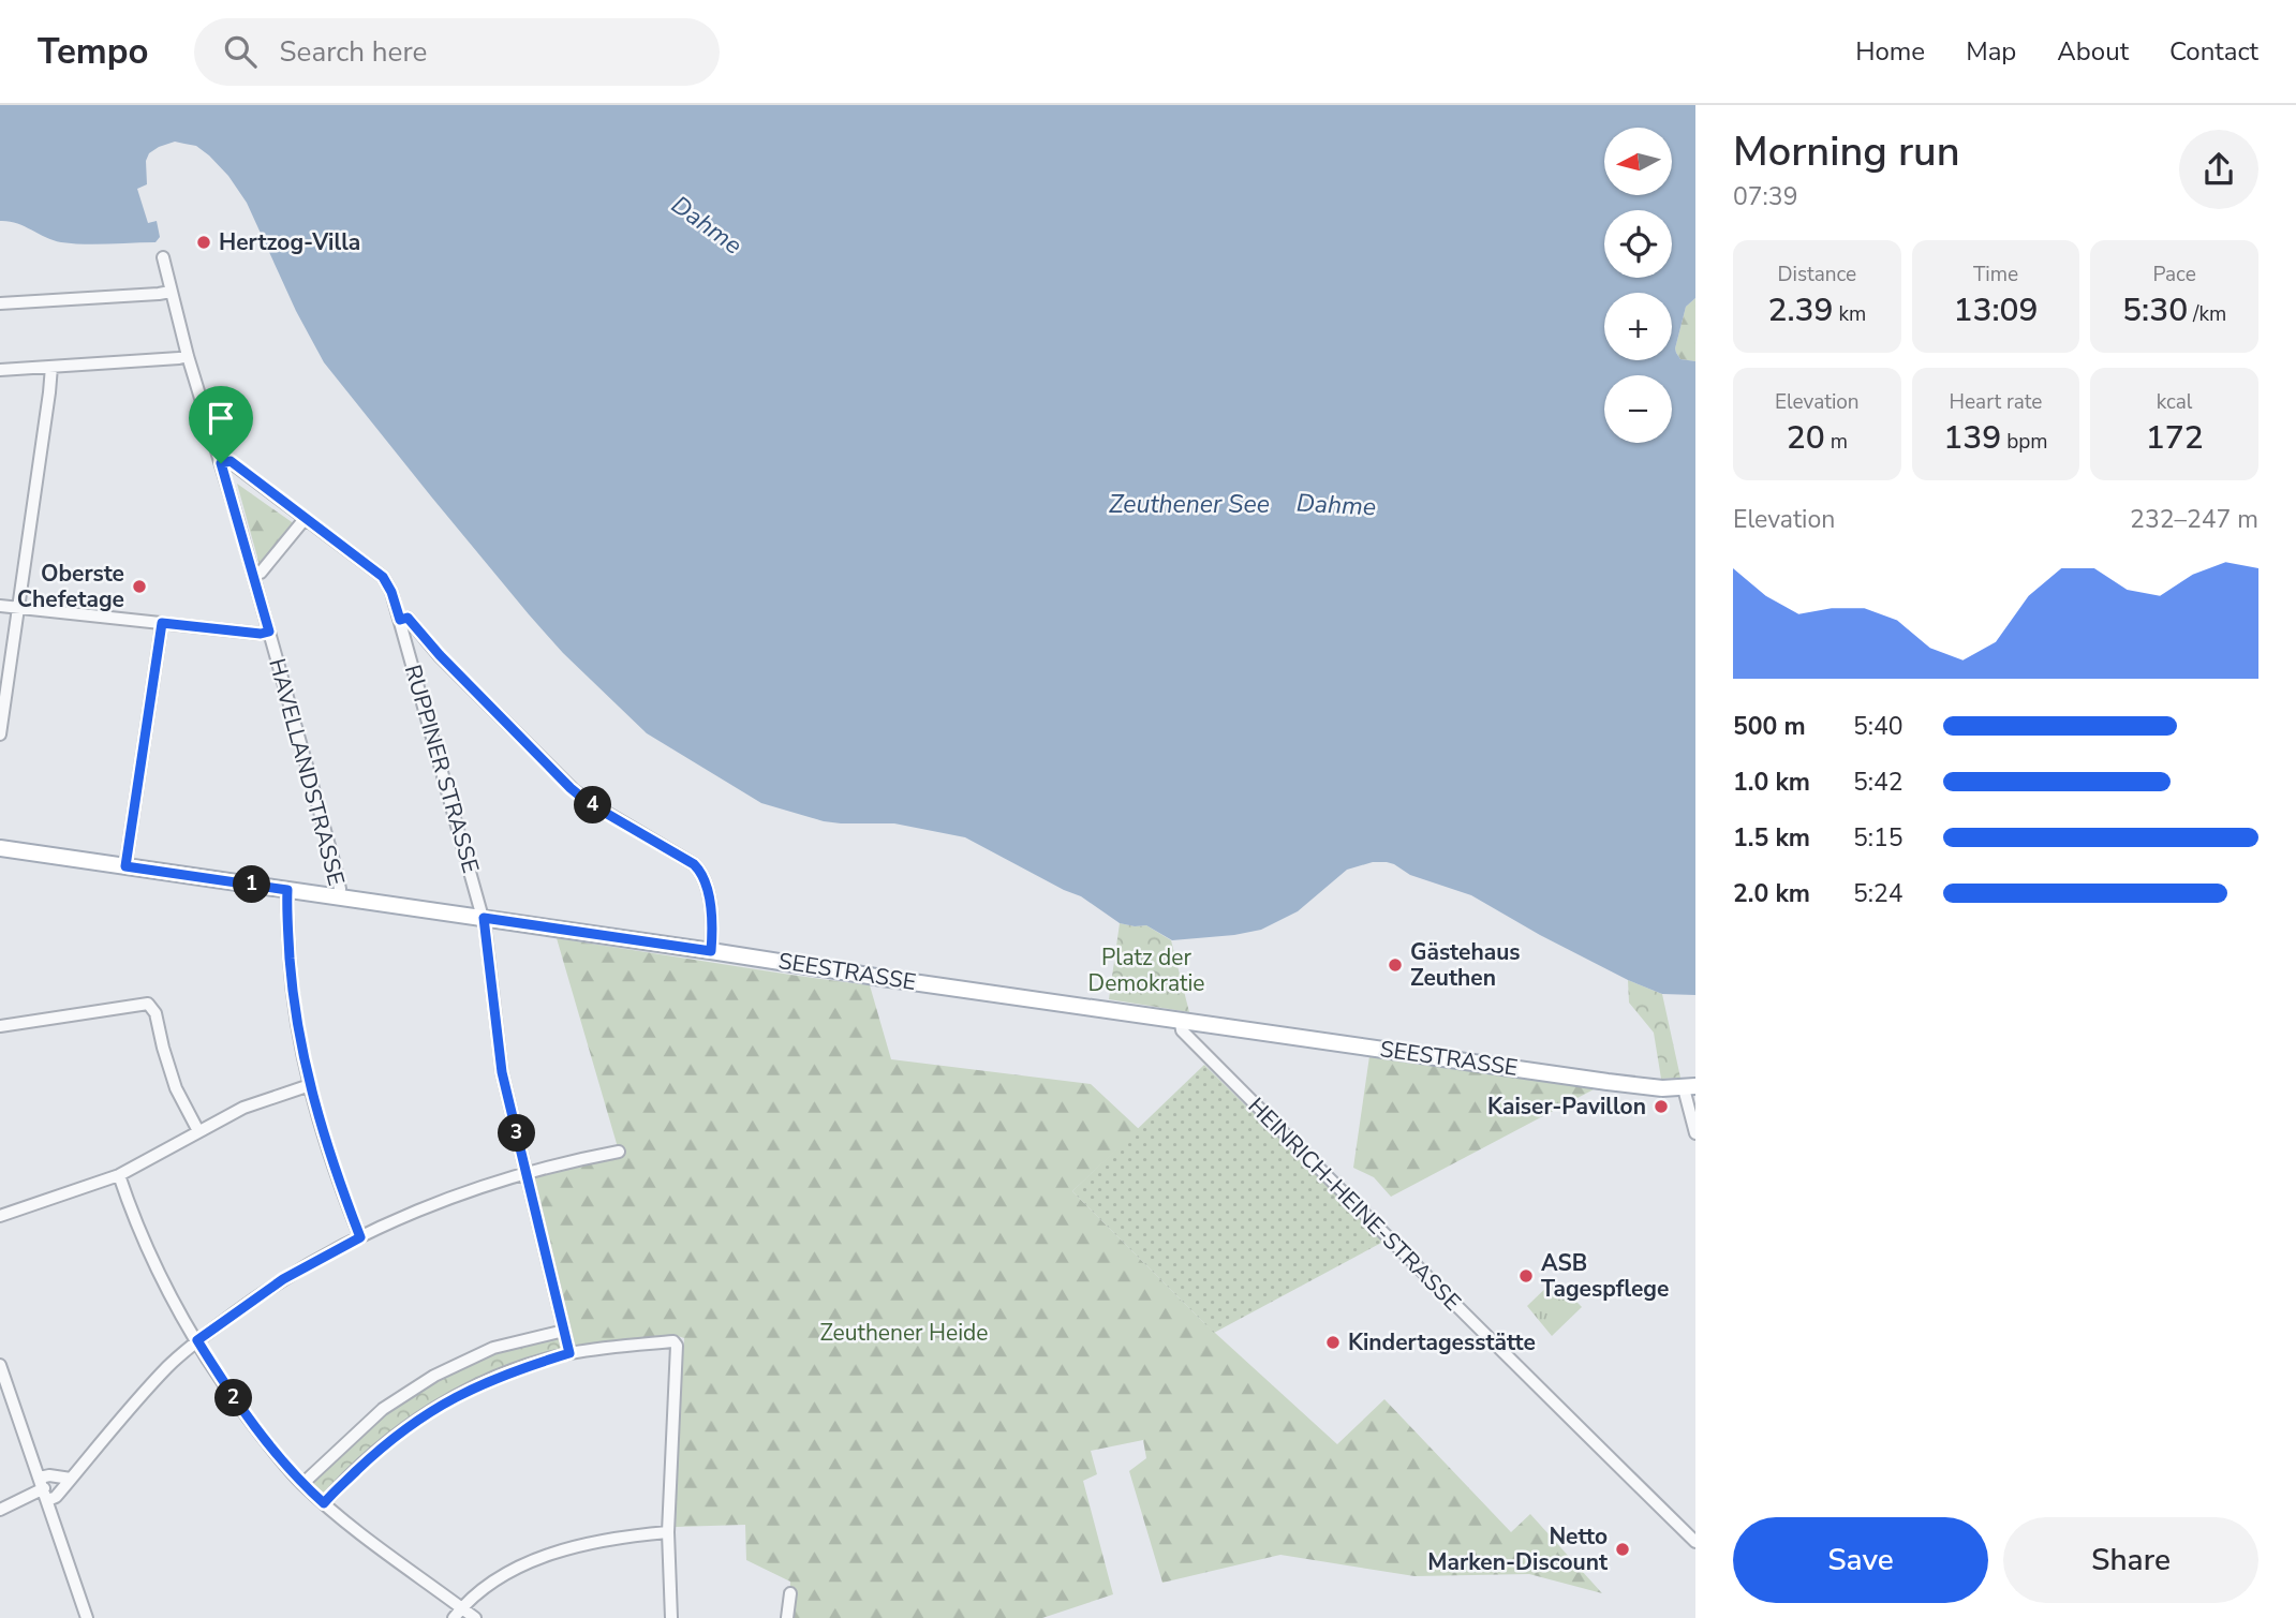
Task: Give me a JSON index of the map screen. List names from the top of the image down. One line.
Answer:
{"streets":{"main road":["SEESTRASSE"],"street":["RUPPINER STRASSE","HAVELLANDSTRASSE","HEINRICH-HEINE-STRASSE"]},"crossings":[["RUPPINER STRASSE","HAVELLANDSTRASSE"],["RUPPINER STRASSE","SEESTRASSE"],["HAVELLANDSTRASSE","SEESTRASSE"],["SEESTRASSE","HEINRICH-HEINE-STRASSE"]],"water":["Dahme","Zeuthener See"],"parks":["Platz der Demokratie","Zeuthener Heide"],"places":["Hertzog-Villa","Oberste Chefetage","Gästehaus Zeuthen","Kaiser-Pavillon","ASB Tagespflege","Kindertagesstätte","Netto Marken-Discount"],"north":"left","page":{"header":"Tempo","search":"Search here","nav":["Home","Map","About","Contact"],"heading":["Morning run","07:39"],"map_buttons":["+","−"],"stats":[["Distance","2.39 km"],["Time","13:09"],["Pace","5:30 /km"],["Elevation","20 m"],["Heart rate","139 bpm"],["kcal","172"]],"chart":["Elevation","232–247 m"],"list":[{"name":"500 m","note":"5:40"},{"name":"1.0 km","note":"5:42"},{"name":"1.5 km","note":"5:15"},{"name":"2.0 km","note":"5:24"}],"pins":["4","1","3","2"],"buttons":["Save","Share"]}}
